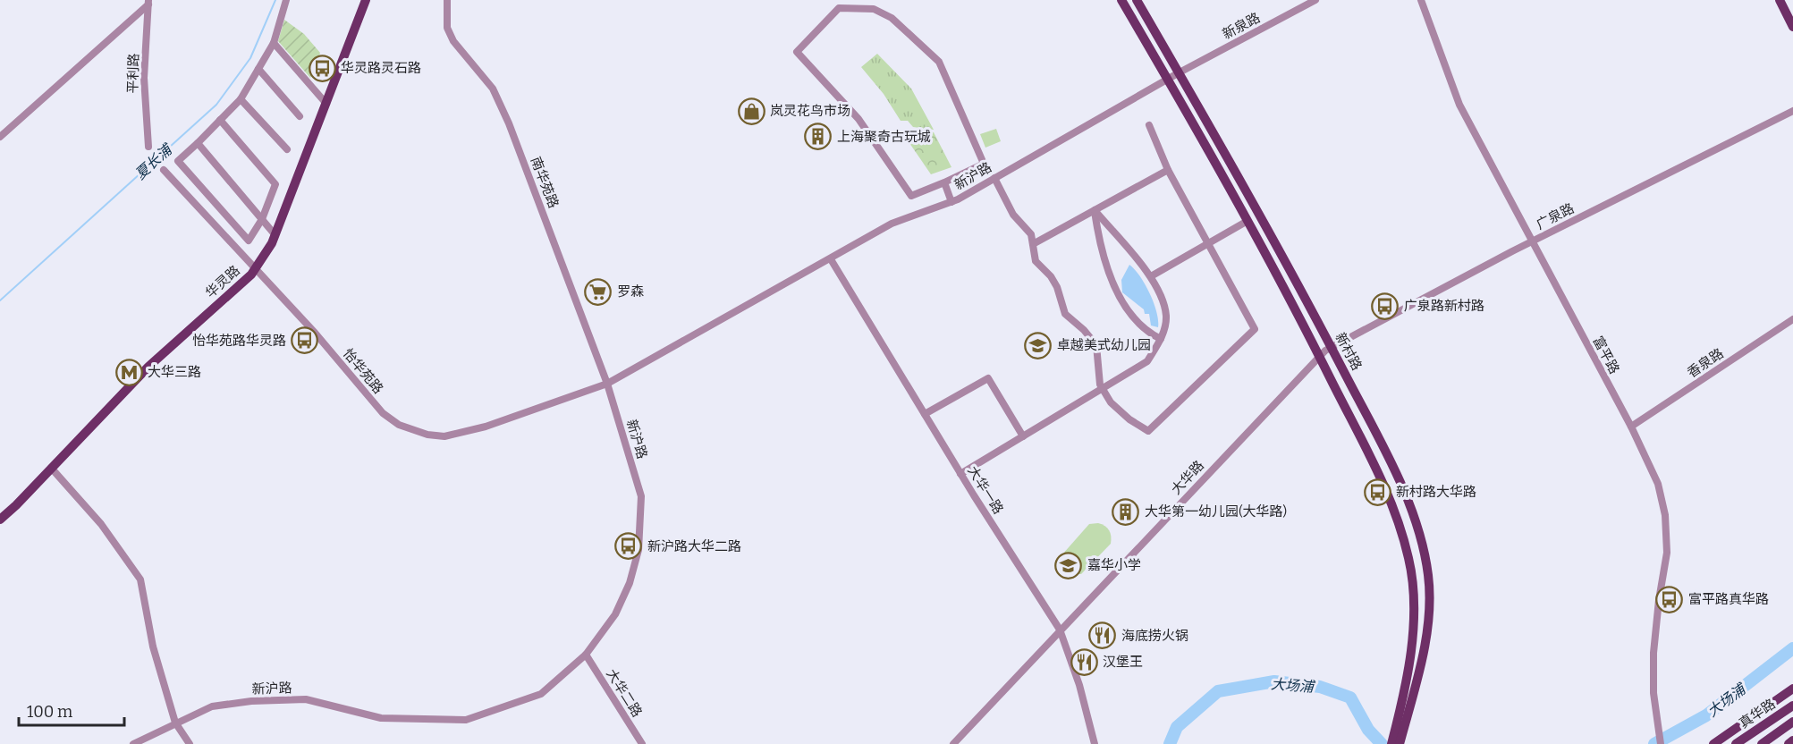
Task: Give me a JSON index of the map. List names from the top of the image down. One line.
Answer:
{"streets":{"main road":["华灵路","新村路","真华路"],"street":["新泉路","平利路","新沪路","南华苑路","广泉路","富平路","香泉路","怡华苑路","大华路","大华一路","大华二路"]},"crossings":[["新泉路","新沪路"],["新泉路","新村路"],["新沪路","南华苑路"],["新沪路","新村路"],["新沪路","怡华苑路"],["新沪路","大华一路"],["新沪路","大华二路"],["南华苑路","怡华苑路"],["广泉路","新村路"],["广泉路","富平路"],["广泉路","大华路"],["华灵路","怡华苑路"],["新村路","大华路"],["富平路","香泉路"],["大华路","大华一路"]],"water":["夏长浦","大场浦"],"places":{"bus stop":["华灵路灵石路","广泉路新村路","怡华苑路华灵路","新村路大华路","新沪路大华二路","富平路真华路"],"shop":["岚灵花鸟市场"],"building":["上海聚奇古玩城","大华第一幼儿园(大华路)"],"supermarket":["罗森"],"school or university":["卓越美式幼儿园","嘉华小学"],"metro station":["大华三路"],"restaurant":["海底捞火锅","汉堡王"]},"scale_bar":"100 m"}
